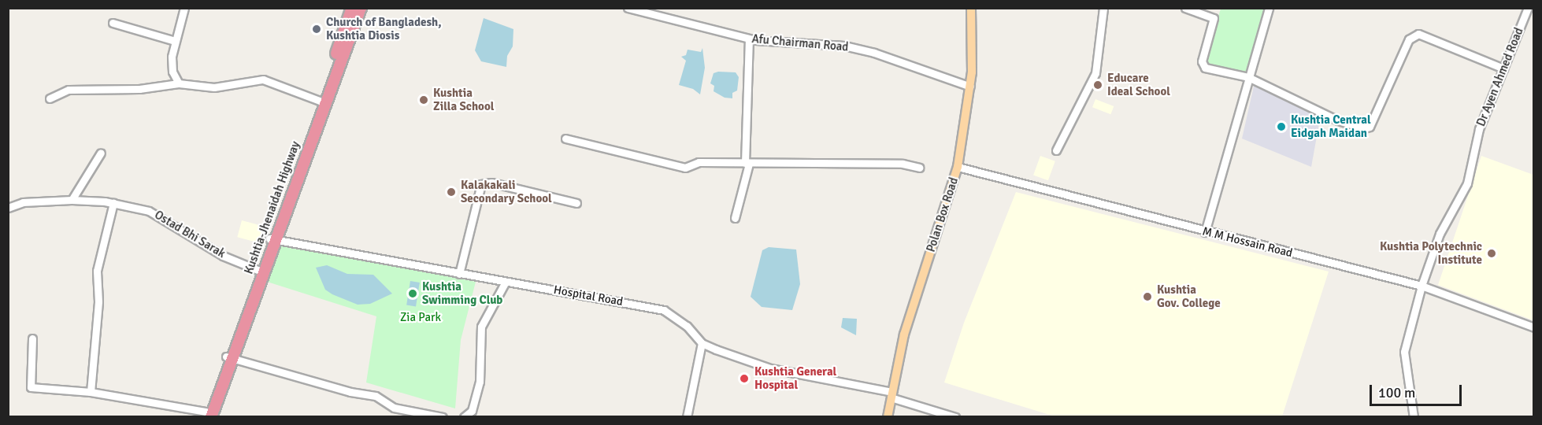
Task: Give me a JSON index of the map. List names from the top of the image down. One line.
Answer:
{"streets":{"highway":["Kushtia-Jhenaidah Highway"],"main road":["Polan Box Road"],"street":["Afu Chairman Road","Dr Ayen Ahmed Road","Ostad Bhi Sarak","M M Hossain Road","Hospital Road"]},"crossings":[["Afu Chairman Road","Polan Box Road"],["Dr Ayen Ahmed Road","M M Hossain Road"],["Kushtia-Jhenaidah Highway","Ostad Bhi Sarak"],["Kushtia-Jhenaidah Highway","Hospital Road"],["Polan Box Road","M M Hossain Road"],["Polan Box Road","Hospital Road"]],"parks":["Zia Park"],"places":["Church of Bangladesh, Kushtia Diosis","Educare Ideal School","Kushtia Zilla School","Kushtia Central Eidgah Maidan","Kalakakali Secondary School","Kushtia Polytechnic Institute","Kushtia Swimming Club","Kushtia Gov. College","Kushtia General Hospital"],"scale_bar":"100 m"}
